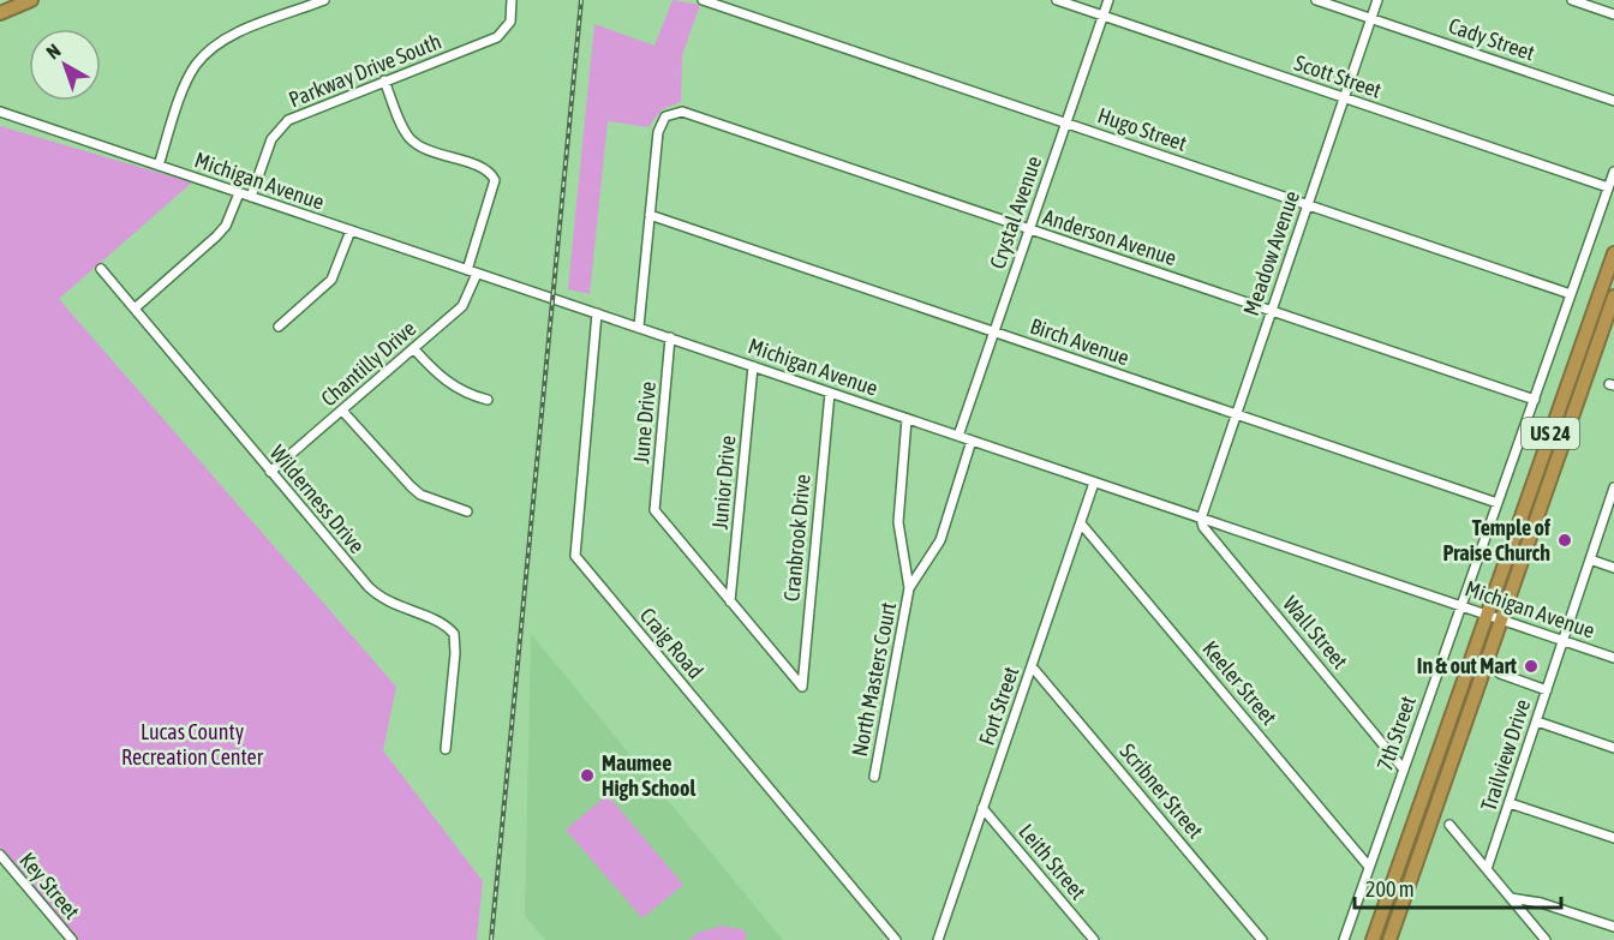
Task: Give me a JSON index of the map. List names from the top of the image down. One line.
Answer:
{"streets":{"highway":["US 24"],"street":["Cady Street","Parkway Drive South","Scott Street","Hugo Street","Michigan Avenue","Crystal Avenue","Anderson Avenue","Meadow Avenue","Birch Avenue","Chantilly Drive","June Drive","Junior Drive","Wilderness Drive","Cranbrook Drive","Wall Street","Craig Road","North Masters Court","Keeler Street","Fort Street","7th Street","Trailview Drive","Scribner Street","Leith Street","Key Street"]},"crossings":[["Cady Street","Meadow Avenue"],["Parkway Drive South","Michigan Avenue"],["Scott Street","Crystal Avenue"],["Scott Street","Meadow Avenue"],["Scott Street","7th Street"],["Hugo Street","Crystal Avenue"],["Hugo Street","Meadow Avenue"],["Hugo Street","7th Street"],["Michigan Avenue","Crystal Avenue"],["Michigan Avenue","Meadow Avenue"],["Michigan Avenue","Chantilly Drive"],["Michigan Avenue","June Drive"],["Michigan Avenue","US 24"],["Michigan Avenue","Junior Drive"],["Michigan Avenue","Cranbrook Drive"],["Michigan Avenue","Wall Street"],["Michigan Avenue","Craig Road"],["Michigan Avenue","North Masters Court"],["Michigan Avenue","Fort Street"],["Michigan Avenue","7th Street"],["Michigan Avenue","Trailview Drive"],["Crystal Avenue","Anderson Avenue"],["Crystal Avenue","Birch Avenue"],["Anderson Avenue","Meadow Avenue"],["Anderson Avenue","Birch Avenue"],["Anderson Avenue","7th Street"],["Meadow Avenue","Birch Avenue"],["Meadow Avenue","Wall Street"],["Birch Avenue","7th Street"],["Chantilly Drive","Wilderness Drive"],["June Drive","Junior Drive"],["June Drive","Cranbrook Drive"],["Junior Drive","Cranbrook Drive"],["Wall Street","7th Street"],["Keeler Street","Fort Street"],["Keeler Street","7th Street"],["Fort Street","Scribner Street"],["Fort Street","Leith Street"]],"parks":["Lucas County Recreation Center"],"places":["Temple of Praise Church","In & out Mart","Maumee High School"],"scale_bar":"200 m","north":"top left"}
